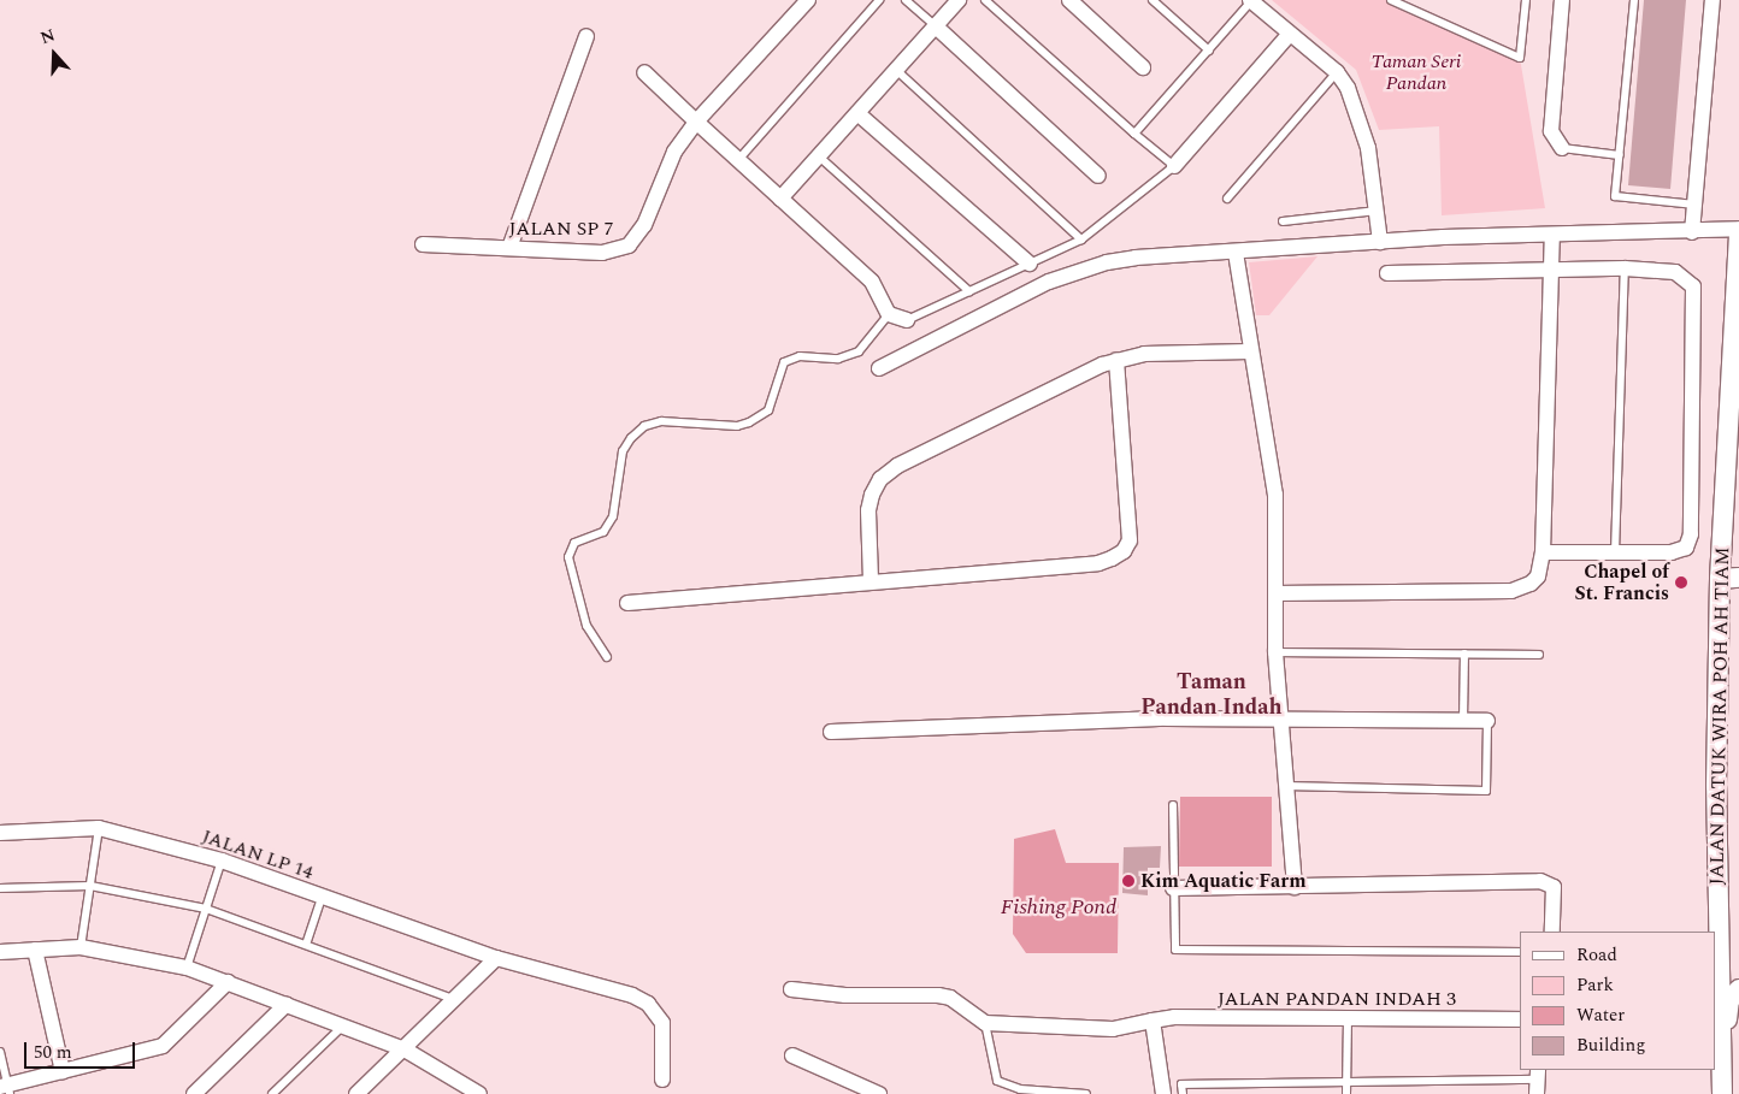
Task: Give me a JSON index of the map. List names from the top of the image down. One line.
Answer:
{"streets":{"street":["JALAN SP 7","JALAN DATUK WIRA POH AH TIAM","JALAN LP 14","JALAN PANDAN INDAH 3"]},"districts":["Taman Pandan Indah"],"water":["Fishing Pond"],"parks":["Taman Seri Pandan"],"places":["Chapel of St. Francis","Kim Aquatic Farm"],"legend":["Road","Park","Water","Building"],"scale_bar":"50 m","north":"top"}
